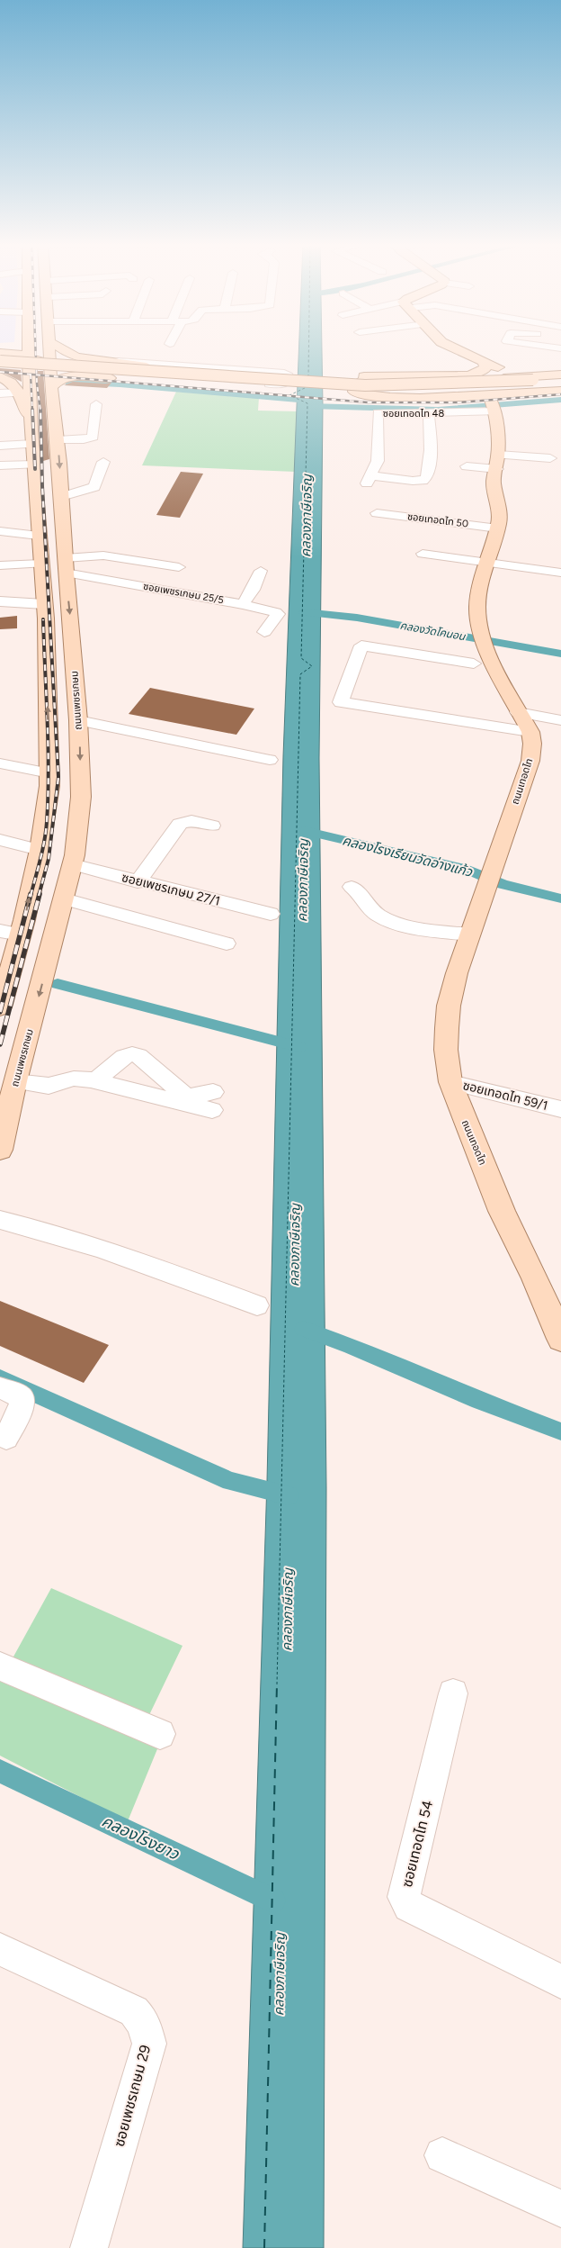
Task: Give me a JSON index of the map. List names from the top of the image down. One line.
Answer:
{"streets":{"main road":["ถนนเพชรเกษม","ถนนเทอดไท"],"street":["ซอยเทอดไท 48","ซอยเทอดไท 50","ซอยเพชรเกษม 25/5","ซอยเพชรเกษม 27/1","ซอยเทอดไท 59/1","ซอยเทอดไท 54","ซอยเพชรเกษม 29"]},"crossings":[["ซอยเพชรเกษม 25/5","ถนนเพชรเกษม"],["ถนนเพชรเกษม","ซอยเพชรเกษม 27/1"],["ถนนเทอดไท","ซอยเทอดไท 59/1"]],"water":["คลองภาษีเจริญ","คลองวัดโคนอน","คลองโรงเรียนวัดอ่างแก้ว","คลองโรงยาว"]}
